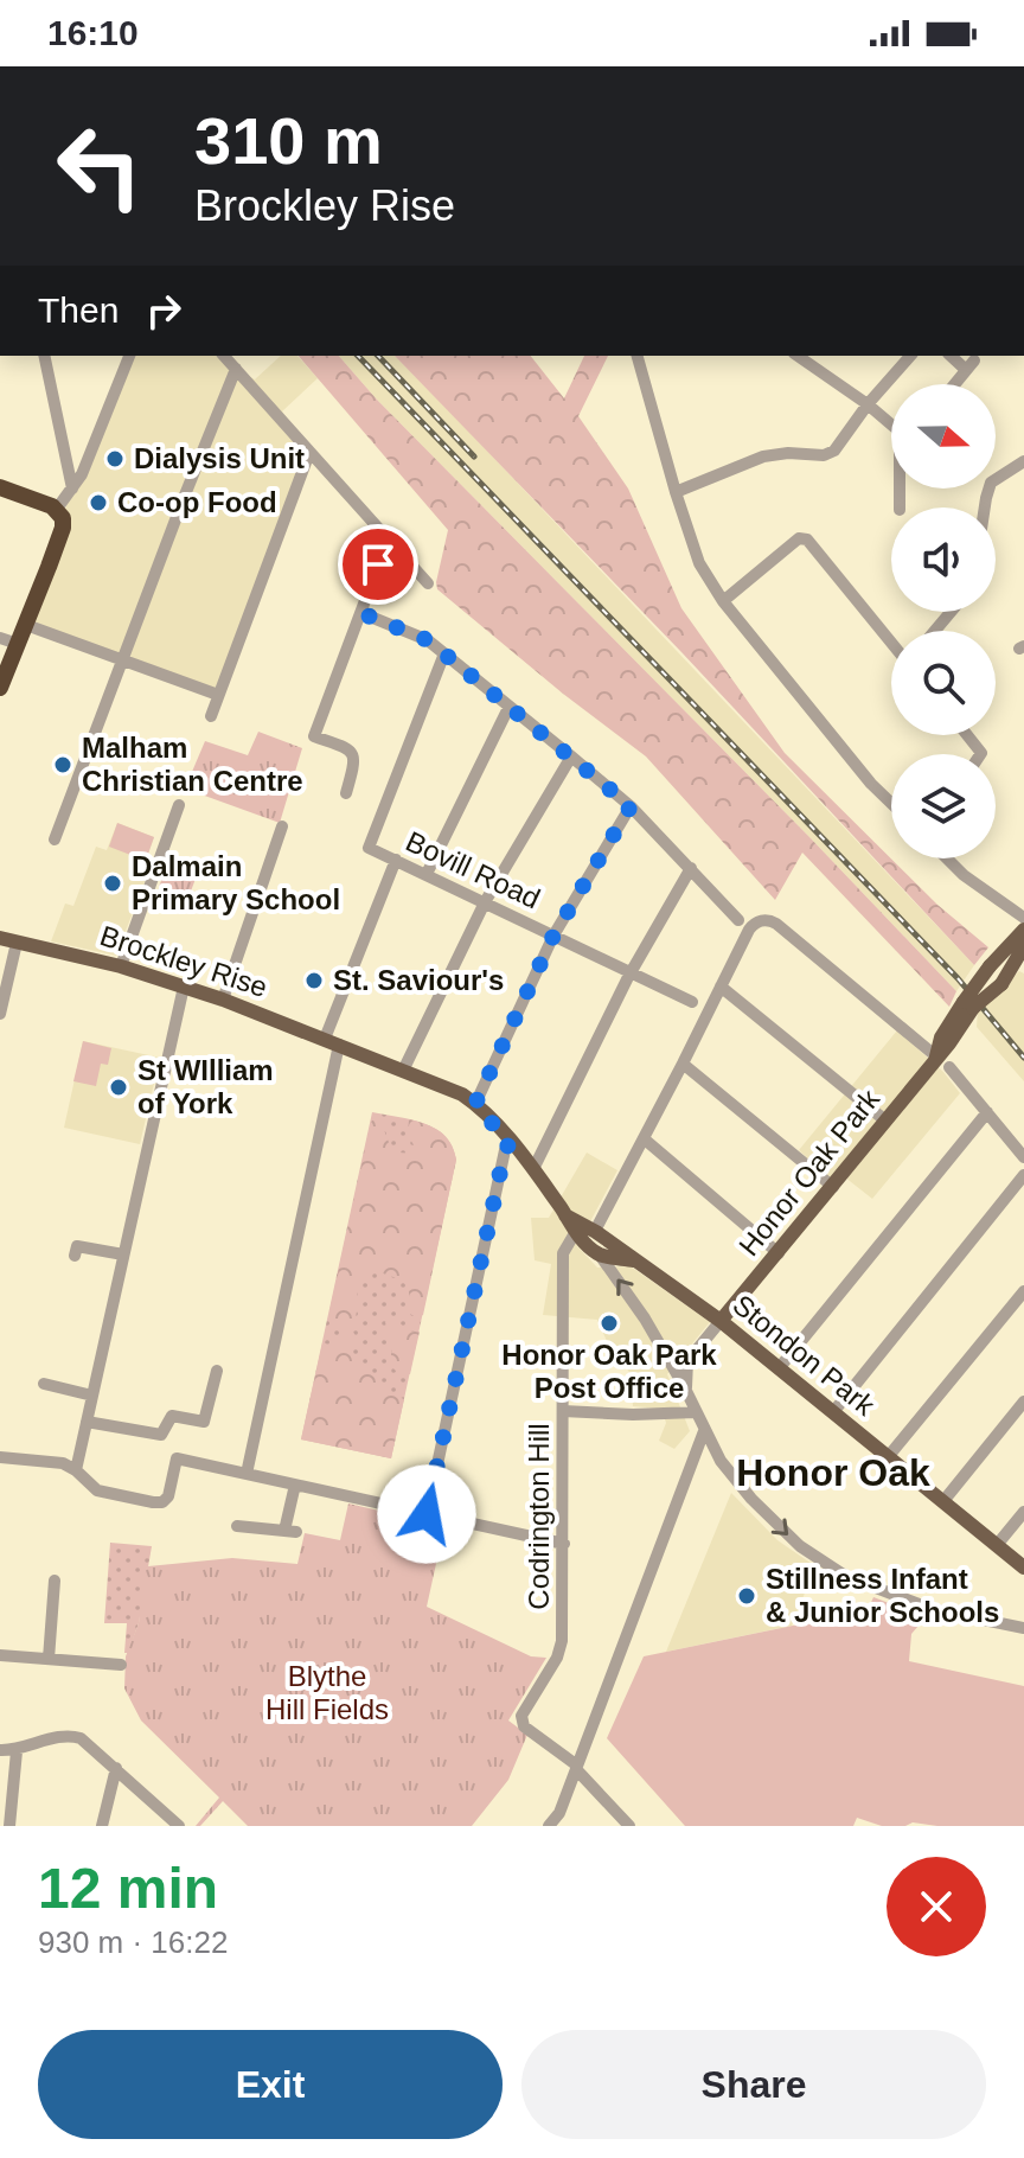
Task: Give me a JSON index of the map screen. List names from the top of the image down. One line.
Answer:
{"streets":{"main road":["Brockley Rise","Honor Oak Park","Stondon Park"],"street":["Bovill Road","Codrington Hill"]},"crossings":[["Brockley Rise","Stondon Park"],["Honor Oak Park","Stondon Park"]],"districts":["Honor Oak"],"parks":["Blythe Hill Fields"],"places":["Dialysis Unit","Co-op Food","Malham Christian Centre","Dalmain Primary School","St. Saviour's","St WIlliam of York","Honor Oak Park Post Office","Stillness Infant & Junior Schools"],"north":"right","page":{"status":"16:10","turn":["310 m","Brockley Rise"],"then":"Then","heading":["12 min","930 m · 16:22"],"buttons":["Exit","Share"]}}
